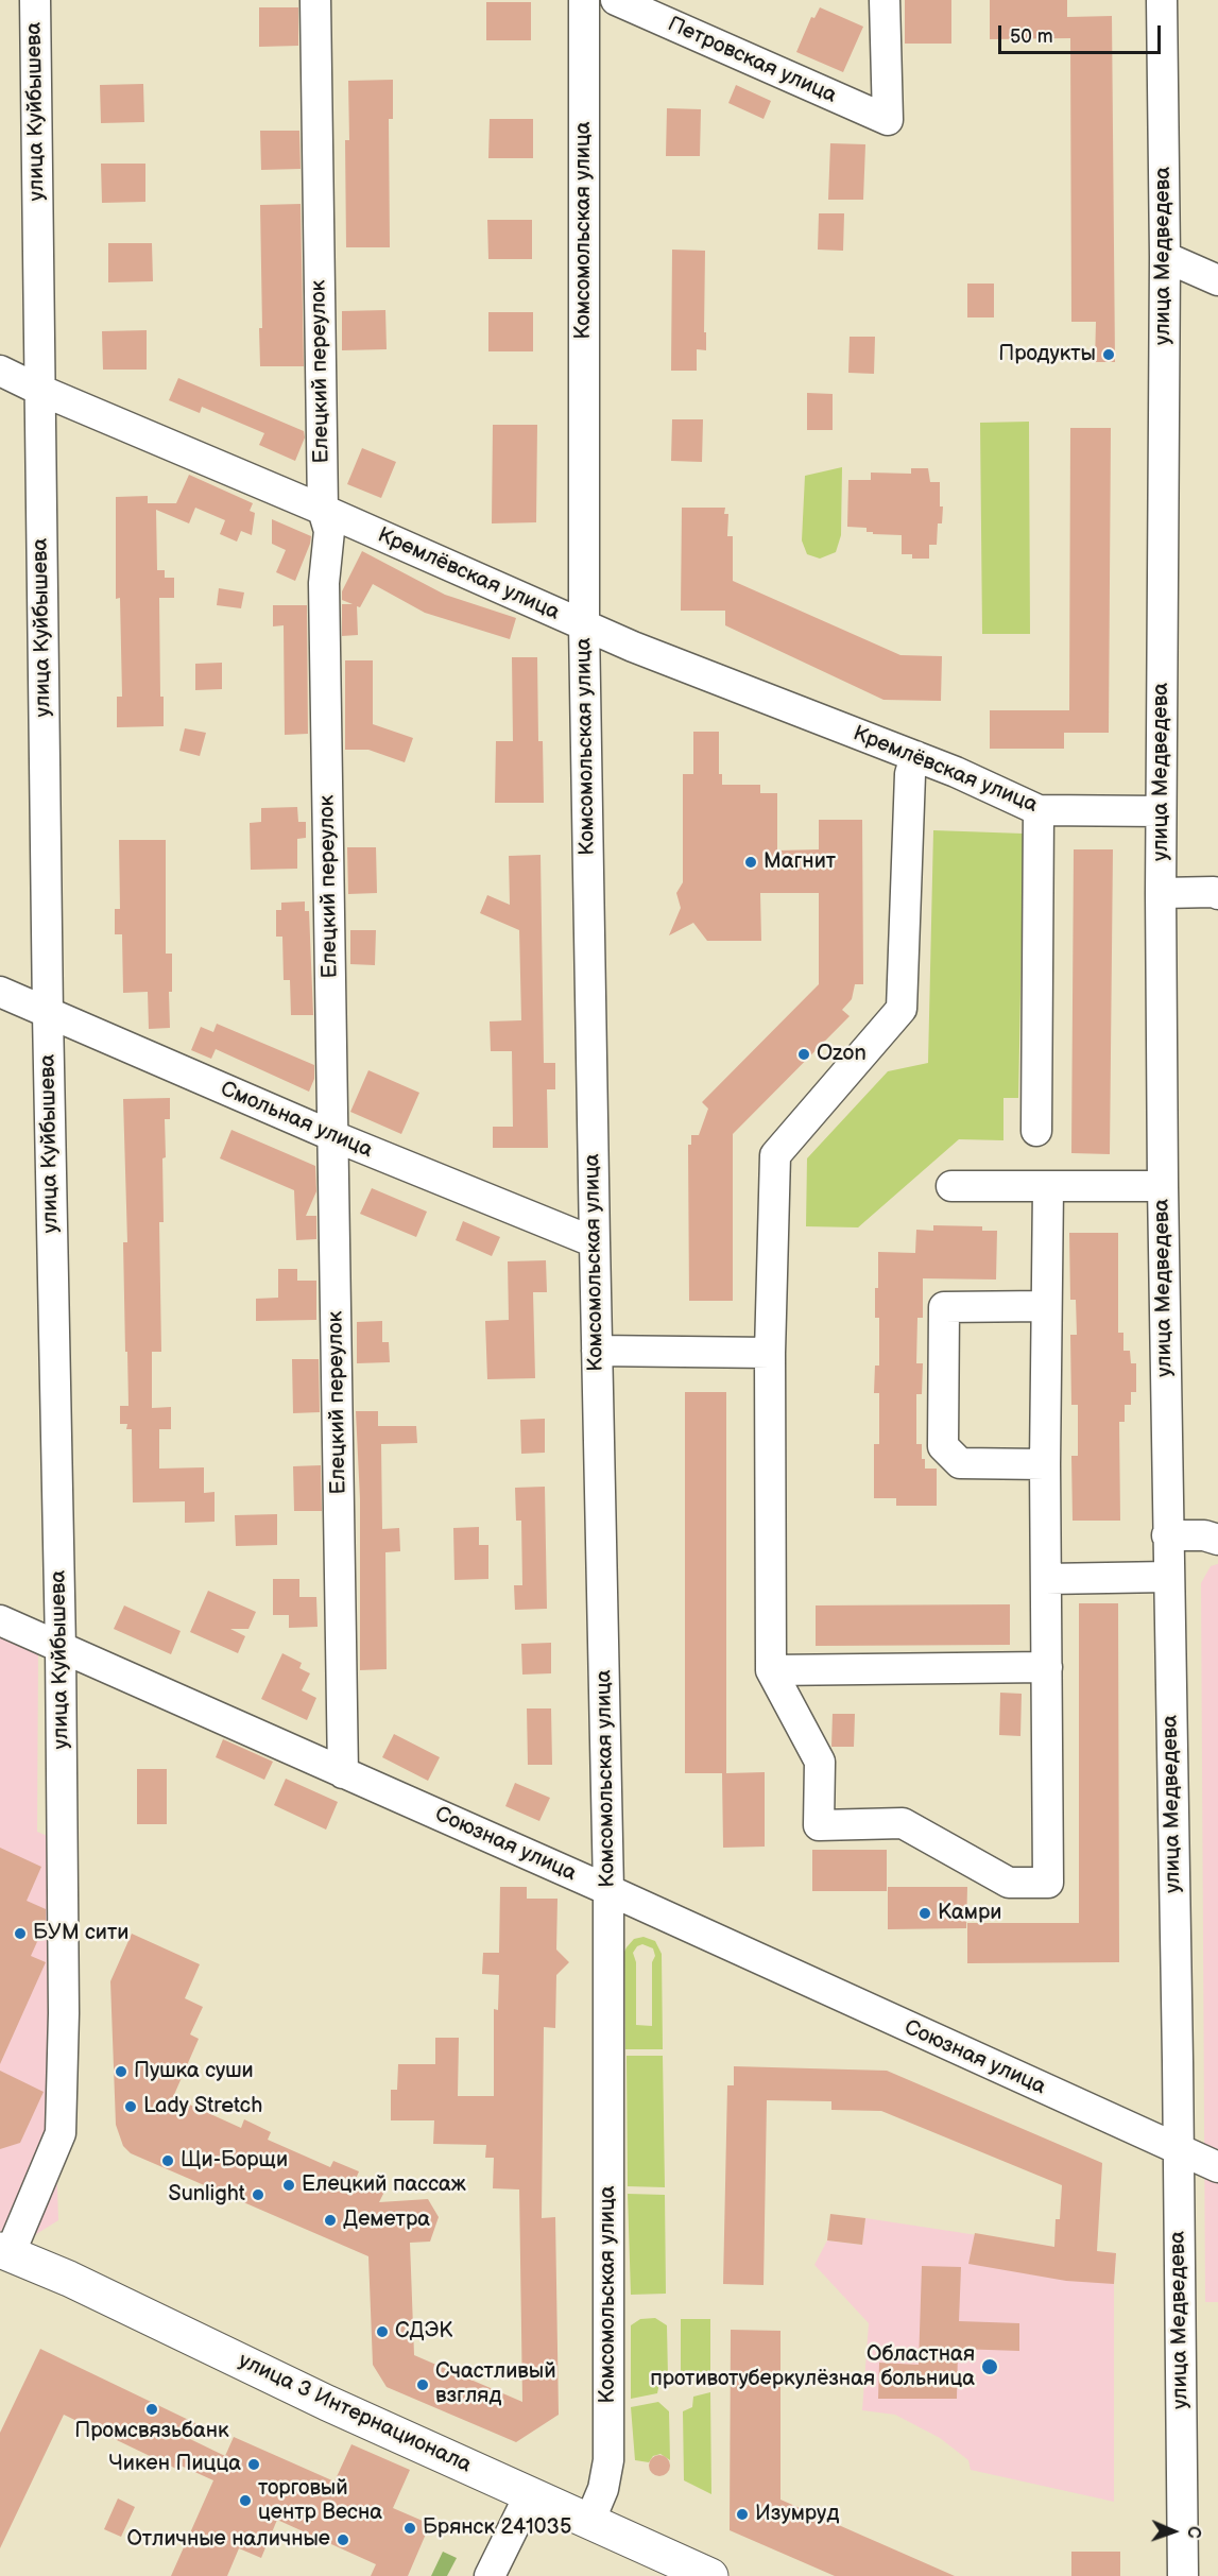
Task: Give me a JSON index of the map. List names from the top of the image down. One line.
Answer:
{"streets":{"main road":["улица 3 Интернационала"],"street":["Петровская улица","улица Куйбышева","Комсомольская улица","улица Медведева","Елецкий переулок","Кремлёвская улица","Смольная улица","Союзная улица"]},"crossings":[["улица Куйбышева","Кремлёвская улица"],["улица Куйбышева","Смольная улица"],["улица Куйбышева","Союзная улица"],["улица Куйбышева","улица 3 Интернационала"],["Комсомольская улица","Кремлёвская улица"],["Комсомольская улица","Смольная улица"],["Комсомольская улица","Союзная улица"],["Комсомольская улица","улица 3 Интернационала"],["улица Медведева","Кремлёвская улица"],["улица Медведева","Союзная улица"],["Елецкий переулок","Кремлёвская улица"],["Елецкий переулок","Смольная улица"],["Елецкий переулок","Союзная улица"]],"places":["Продукты","Магнит","Ozon","Камри","БУМ сити","Пушка суши","Lady Stretch","Щи-Борщи","Елецкий пассаж","Sunlight","Деметра","СДЭК","Областная противотуберкулёзная больница","Счастливый взгляд","Промсвязьбанк","Чикен Пицца","торговый центр Весна","Изумруд","Брянск 241035","Отличные наличные"],"scale_bar":"50 m","north":"right"}
